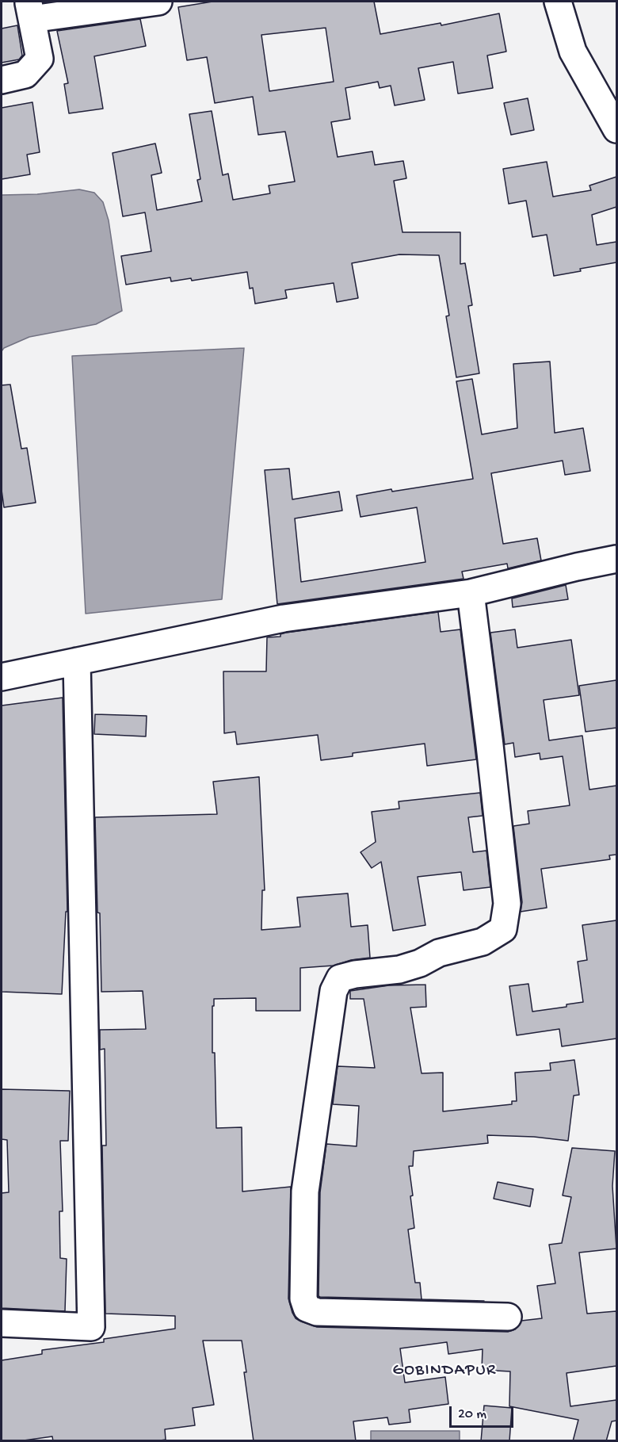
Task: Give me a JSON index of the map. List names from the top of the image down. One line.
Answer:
{"districts":["GOBINDAPUR"],"scale_bar":"20 m"}
